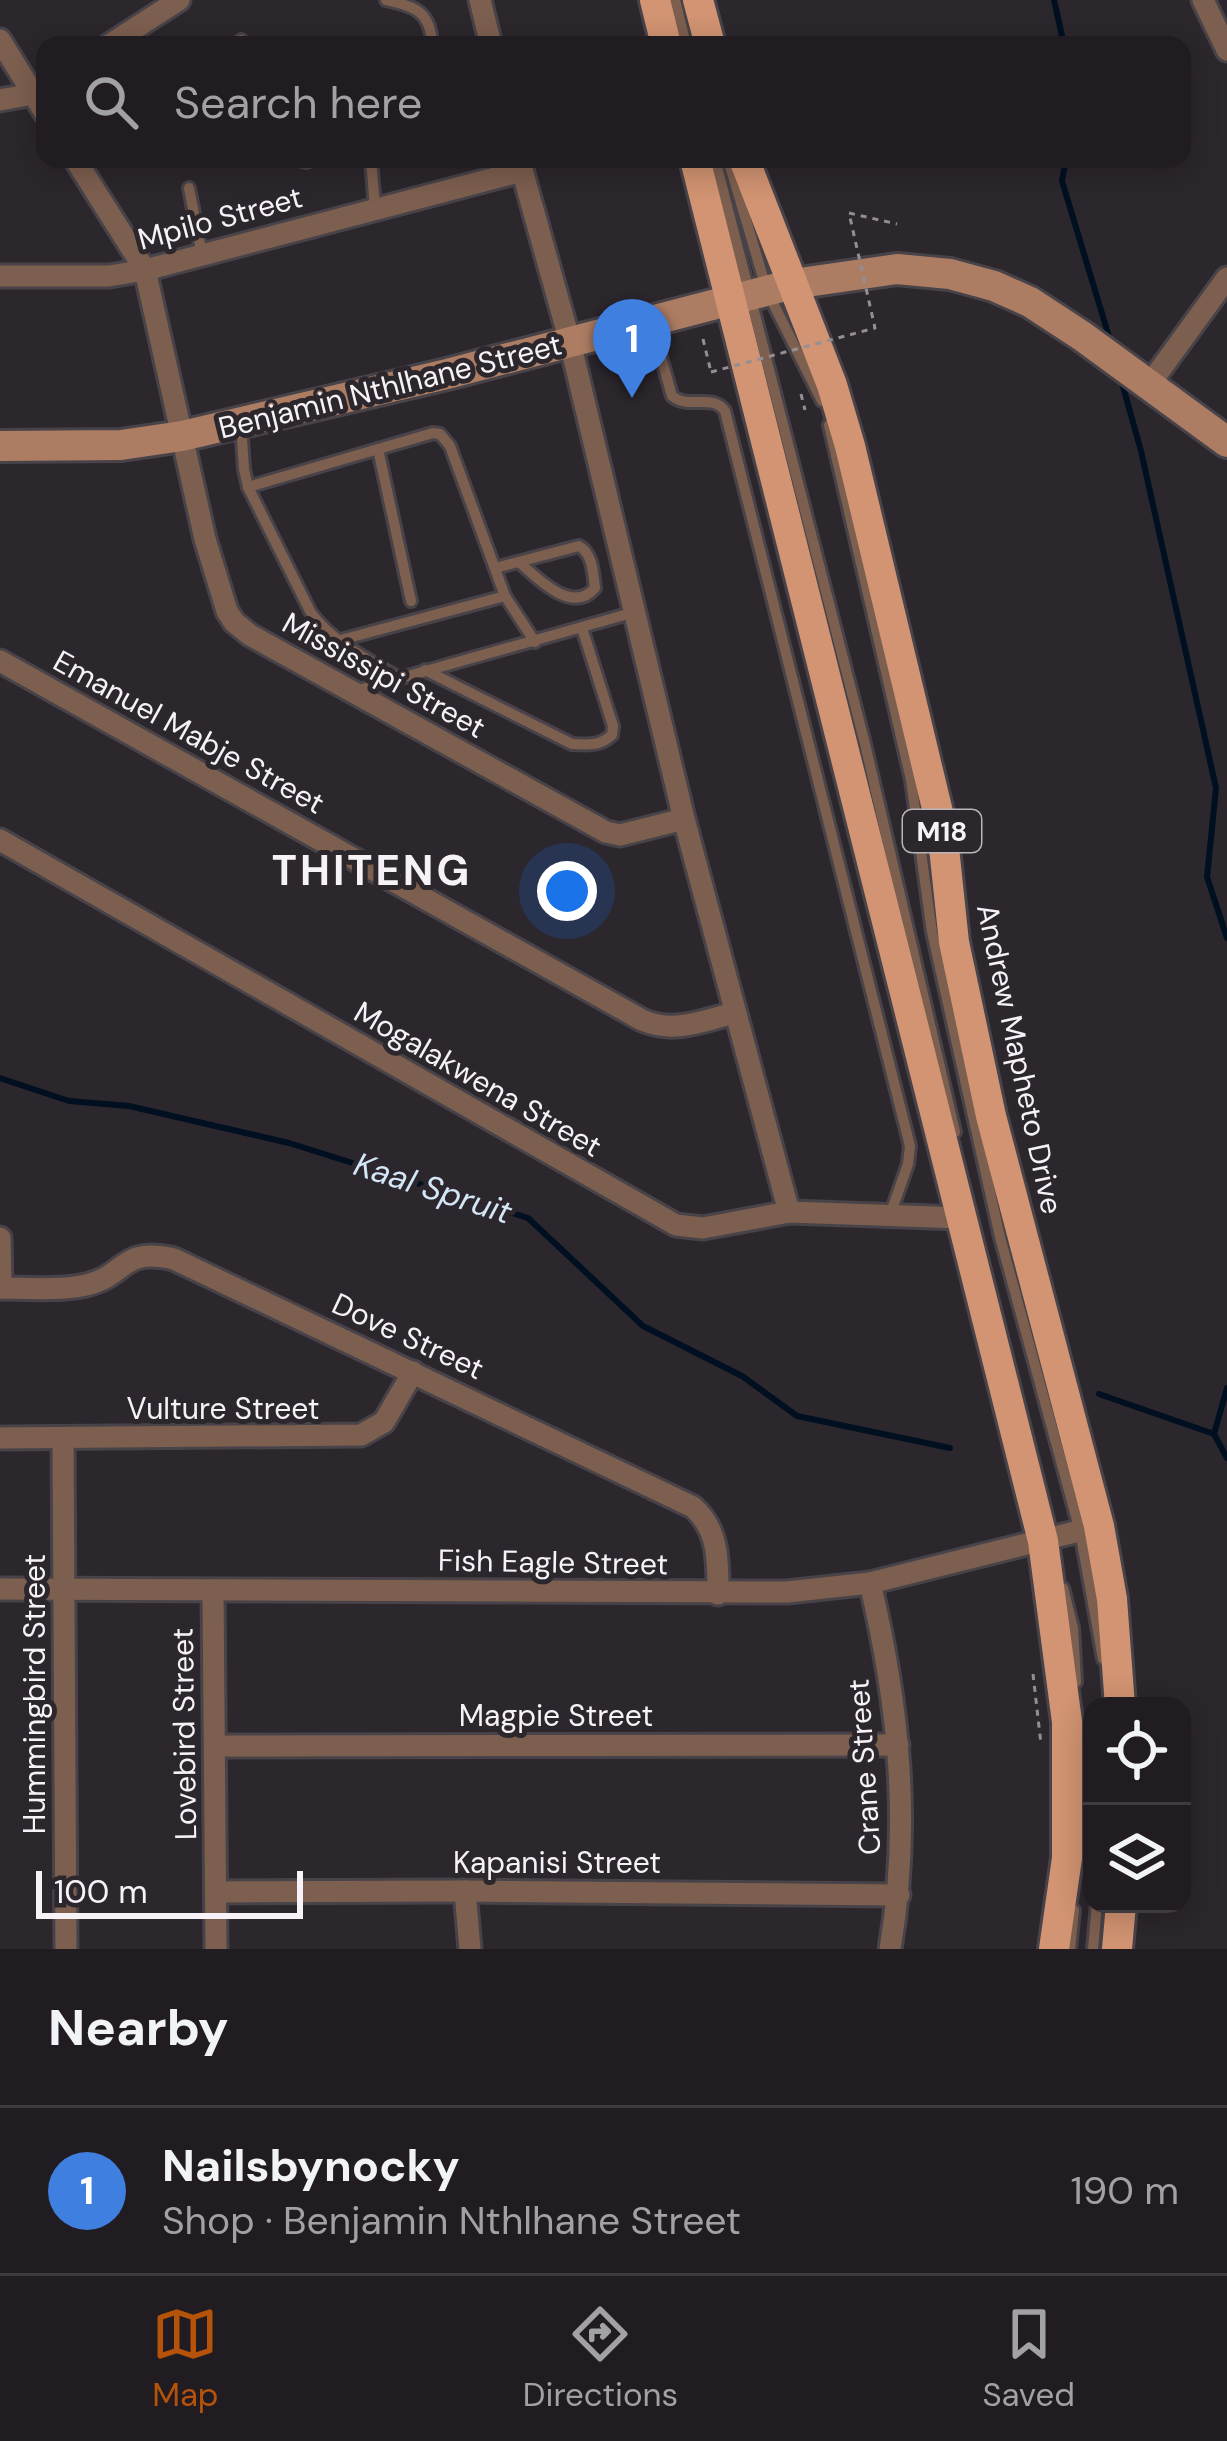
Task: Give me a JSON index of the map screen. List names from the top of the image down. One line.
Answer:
{"streets":{"main road":["M18","Andrew Mapheto Drive"],"street":["Mpilo Street","Benjamin Nthlhane Street","Mississipi Street","Emanuel Mabje Street","Mogalakwena Street","Dove Street","Vulture Street","Fish Eagle Street","Hummingbird Street","Magpie Street","Lovebird Street","Crane Street","Kapanisi Street"]},"crossings":[["Mpilo Street","Mississipi Street"],["Benjamin Nthlhane Street","Mississipi Street"],["Benjamin Nthlhane Street","Andrew Mapheto Drive"],["M18","Andrew Mapheto Drive"],["M18","Fish Eagle Street"],["Andrew Mapheto Drive","Mogalakwena Street"],["Andrew Mapheto Drive","Fish Eagle Street"],["Dove Street","Vulture Street"],["Dove Street","Fish Eagle Street"],["Vulture Street","Hummingbird Street"],["Fish Eagle Street","Hummingbird Street"],["Fish Eagle Street","Lovebird Street"],["Fish Eagle Street","Crane Street"],["Magpie Street","Lovebird Street"],["Magpie Street","Crane Street"],["Lovebird Street","Kapanisi Street"],["Crane Street","Kapanisi Street"]],"districts":["THITENG"],"water":["Kaal Spruit"],"scale_bar":"100 m","page":{"search":"Search here","pins":"1","scale":"100 m","heading":"Nearby","list":[{"mark":"1","name":"Nailsbynocky","note":"Shop · Benjamin Nthlhane Street","value":"190 m"}],"nav":["Map","Directions","Saved"]}}
